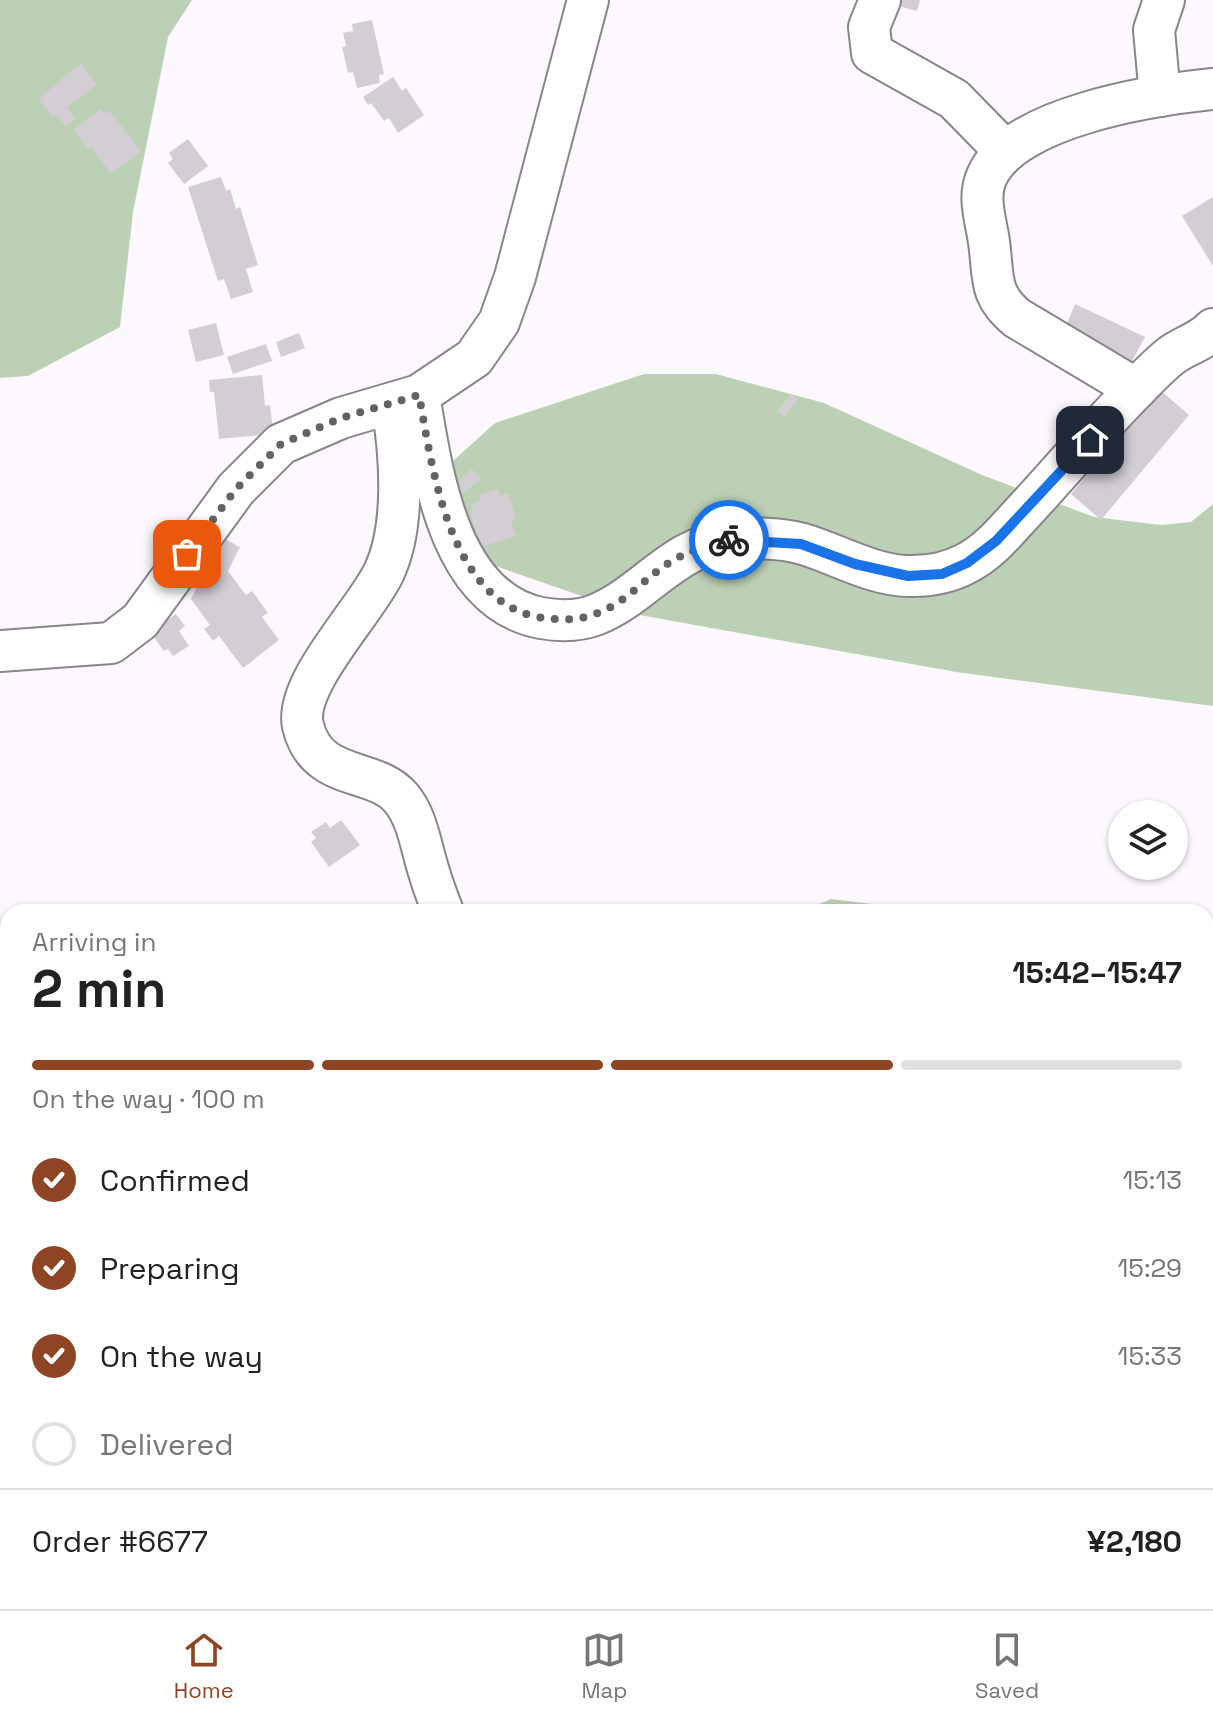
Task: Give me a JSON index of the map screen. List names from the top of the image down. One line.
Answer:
{"page":{"heading":["2 min","Arriving in","15:42–15:47"],"panel":["Order #6677","¥2,180"],"bar":"On the way · 100 m","list":[["Confirmed","15:13"],["Preparing","15:29"],["On the way","15:33"],"Delivered"],"tabs":["Home","Map","Saved"]}}
